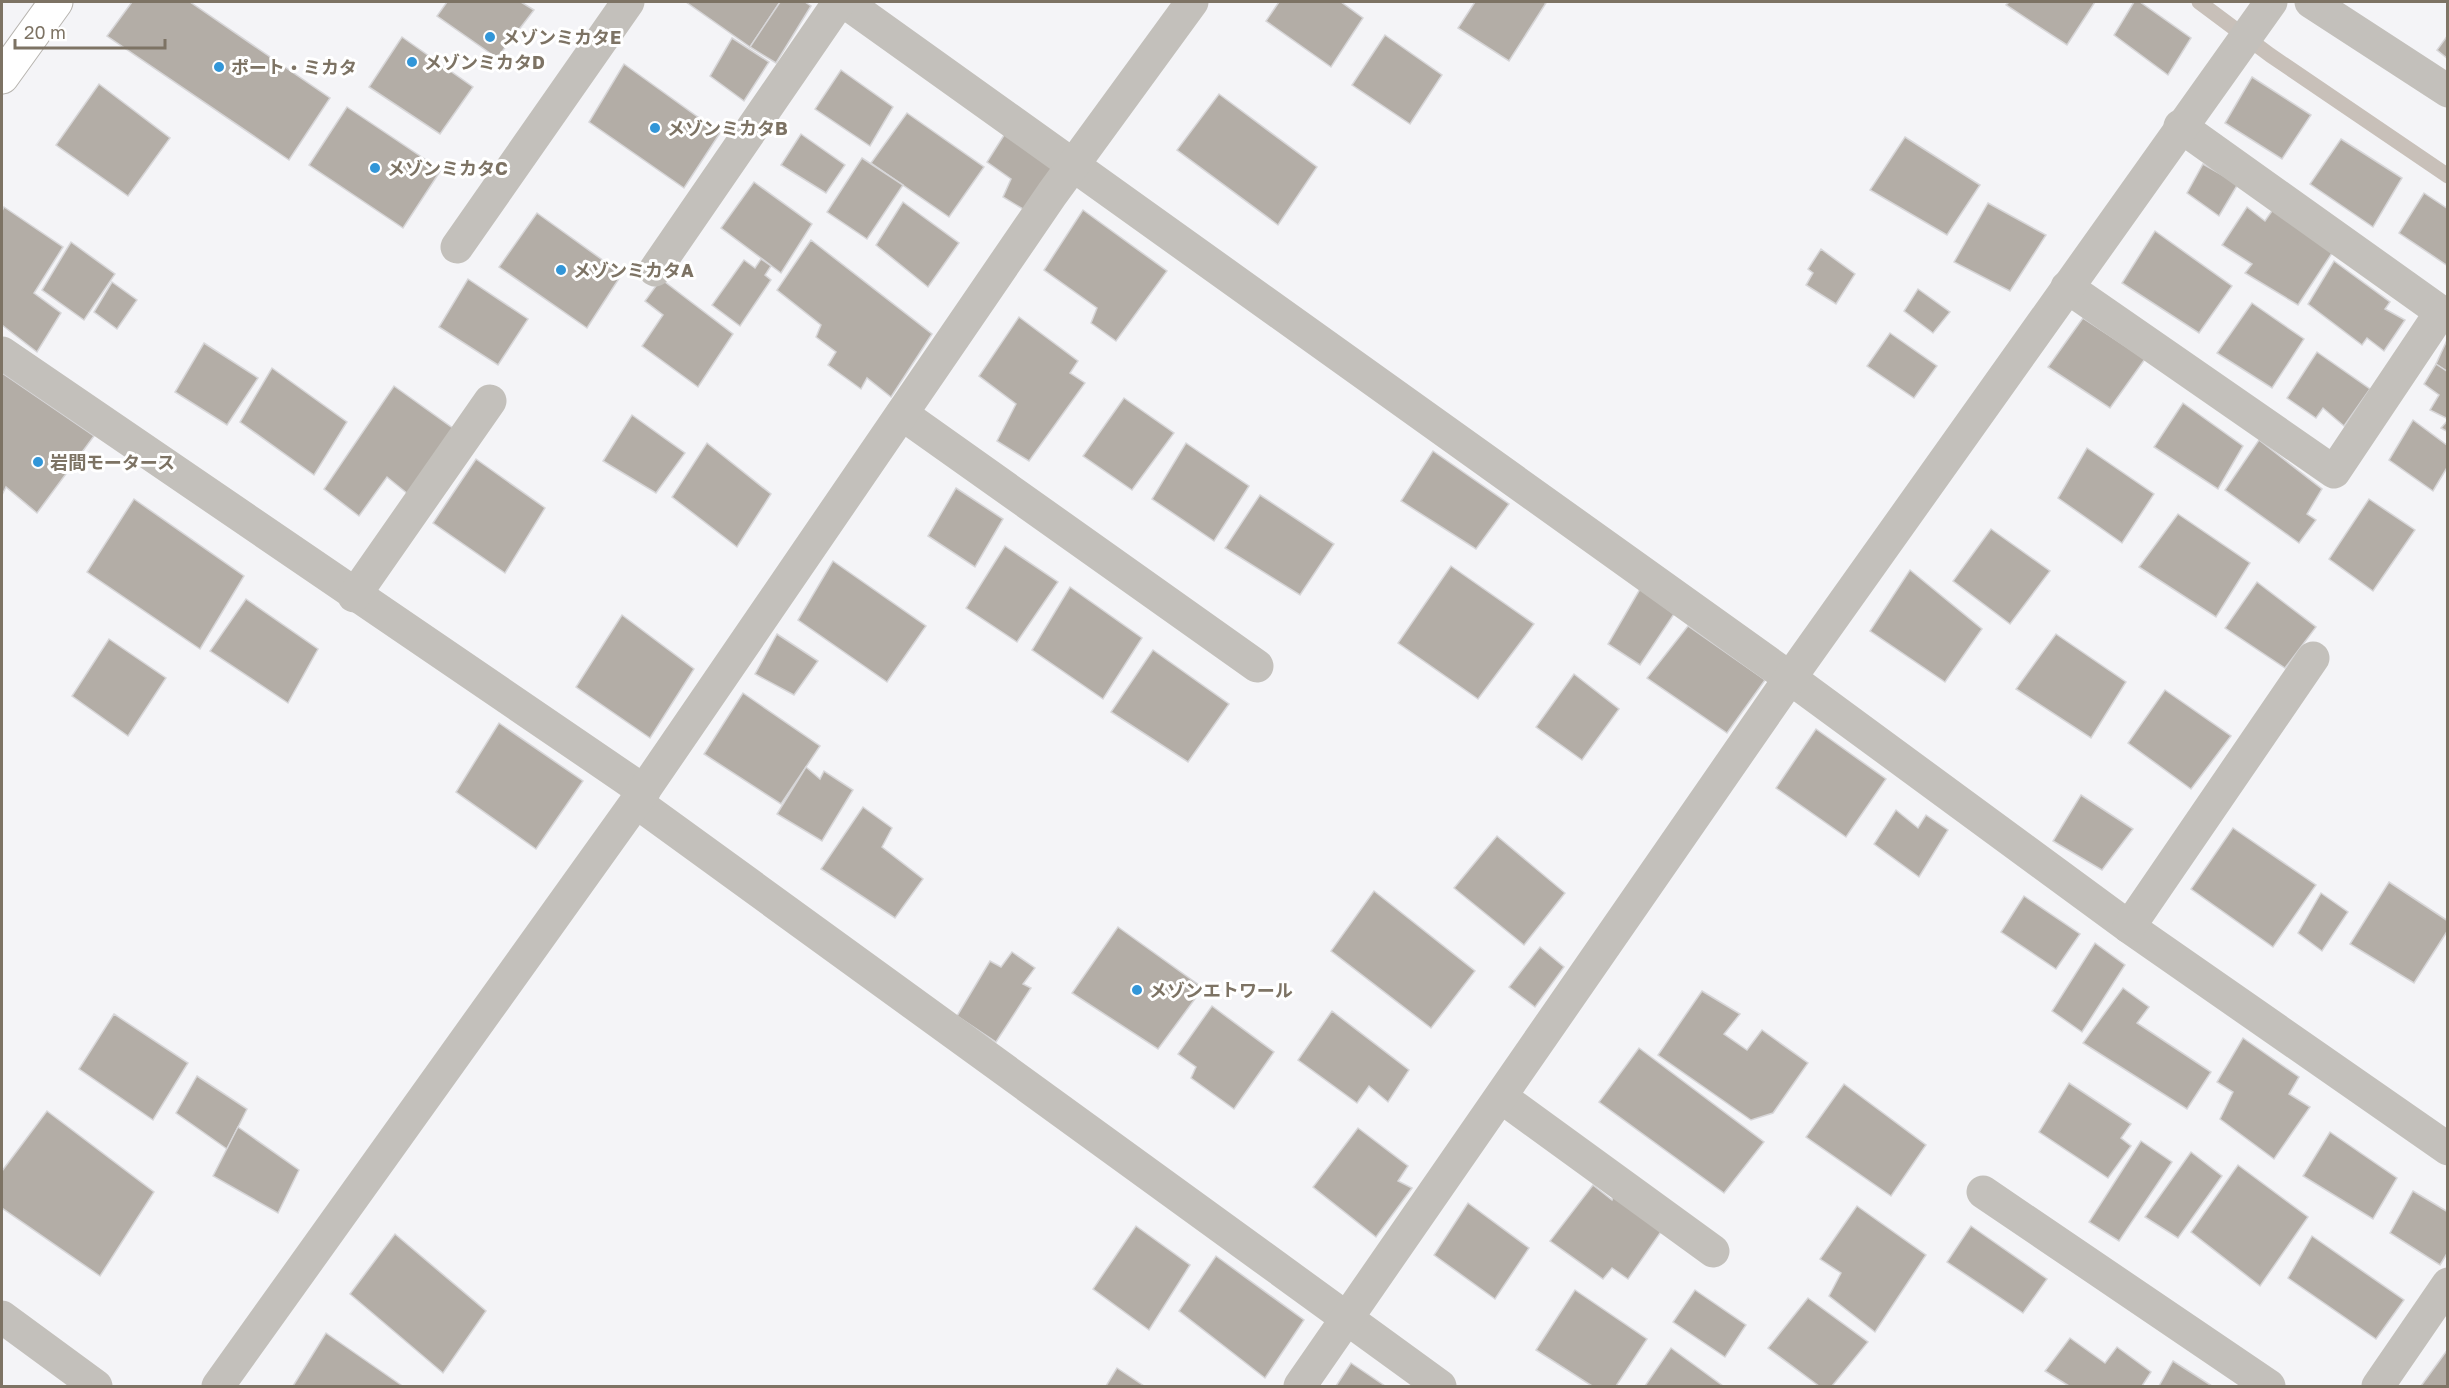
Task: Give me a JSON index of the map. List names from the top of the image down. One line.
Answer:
{"places":["メゾンミカタE","メゾンミカタD","ポート・ミカタ","メゾンミカタB","メゾンミカタC","メゾンミカタA","岩間モータース","メゾンエトワール"],"scale_bar":"20 m"}
